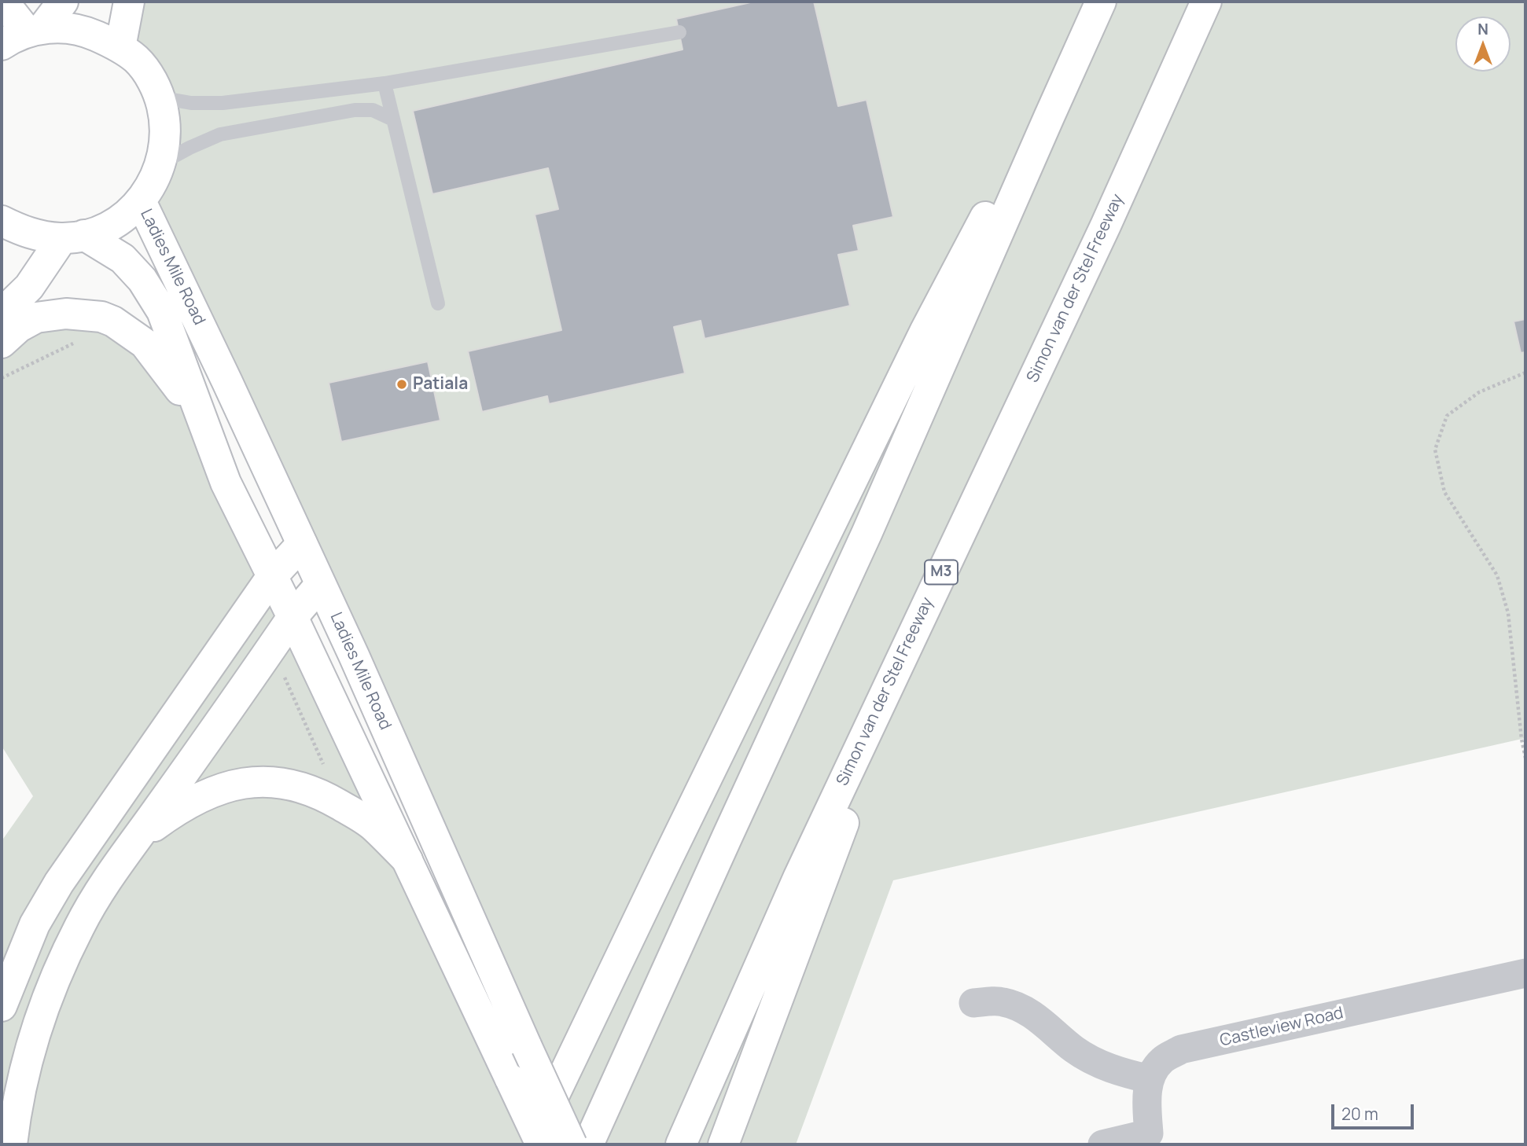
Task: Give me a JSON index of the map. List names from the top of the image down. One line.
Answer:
{"streets":{"main road":["Ladies Mile Road","Simon van der Stel Freeway","M3"],"street":["Castleview Road"]},"places":["Patiala"],"scale_bar":"20 m","north":"top"}
